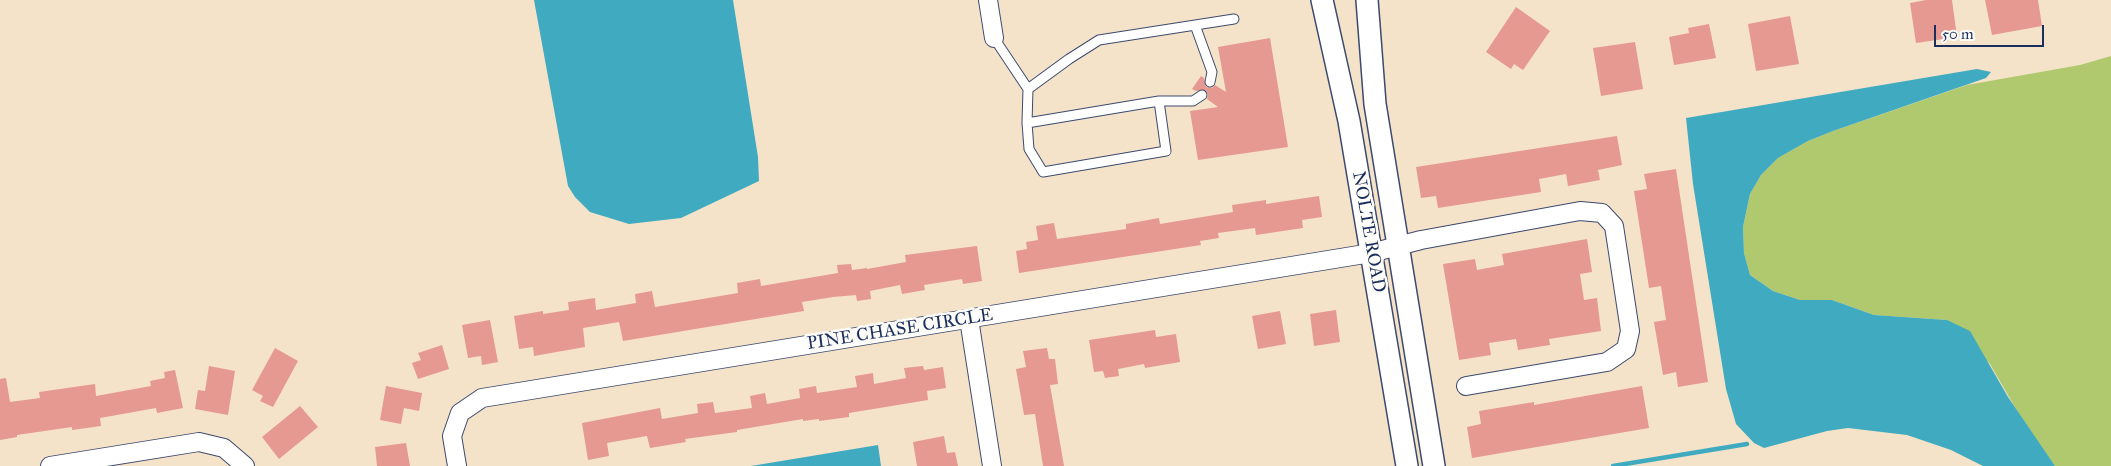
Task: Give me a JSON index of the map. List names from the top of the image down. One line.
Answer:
{"streets":{"street":["NOLTE ROAD","PINE CHASE CIRCLE"]},"crossings":[["NOLTE ROAD","PINE CHASE CIRCLE"]],"scale_bar":"50 m"}
